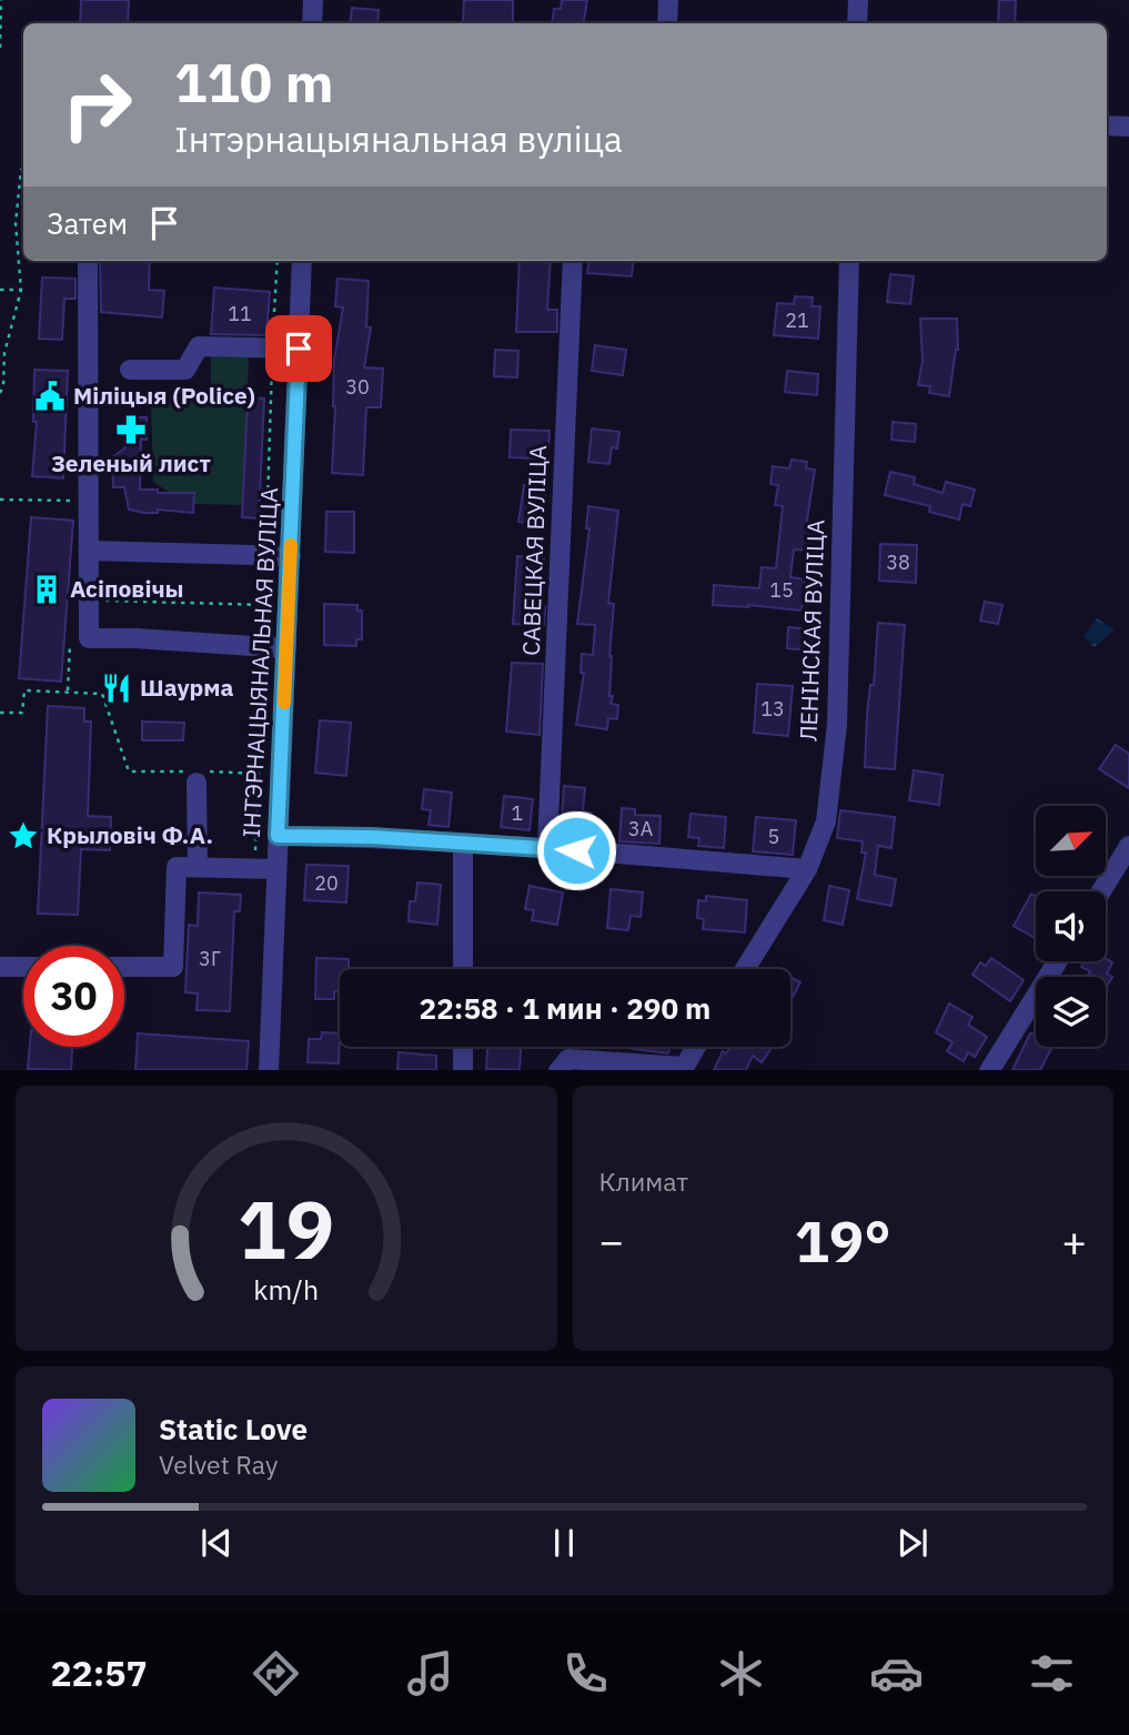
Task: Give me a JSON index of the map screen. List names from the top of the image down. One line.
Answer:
{"streets":{"street":["САВЕЦКАЯ ВУЛІЦА","ЛЕНІНСКАЯ ВУЛІЦА","ІНТЭРНАЦЫЯНАЛЬНАЯ ВУЛІЦА"]},"places":{"public building":["Міліцыя (Police)"],"pharmacy":["Зеленый лист"],"building":["Асіповічы"],"restaurant":["Шаурма"],"place":["Крыловіч Ф.А."]},"house_numbers":["11","21","30","38","15","13","1","3А","5","20","3Г"],"north":"top right","page":{"turn":["110 m","Інтэрнацыянальная вуліца"],"then":"Затем","limit":"30","trip":"22:58 · 1 мин · 290 m","tile":"Климат","heat":["−","19°","+"],"song":["Static Love","Velvet Ray"],"tabs":"22:57","gauge":["19","km/h"]}}
